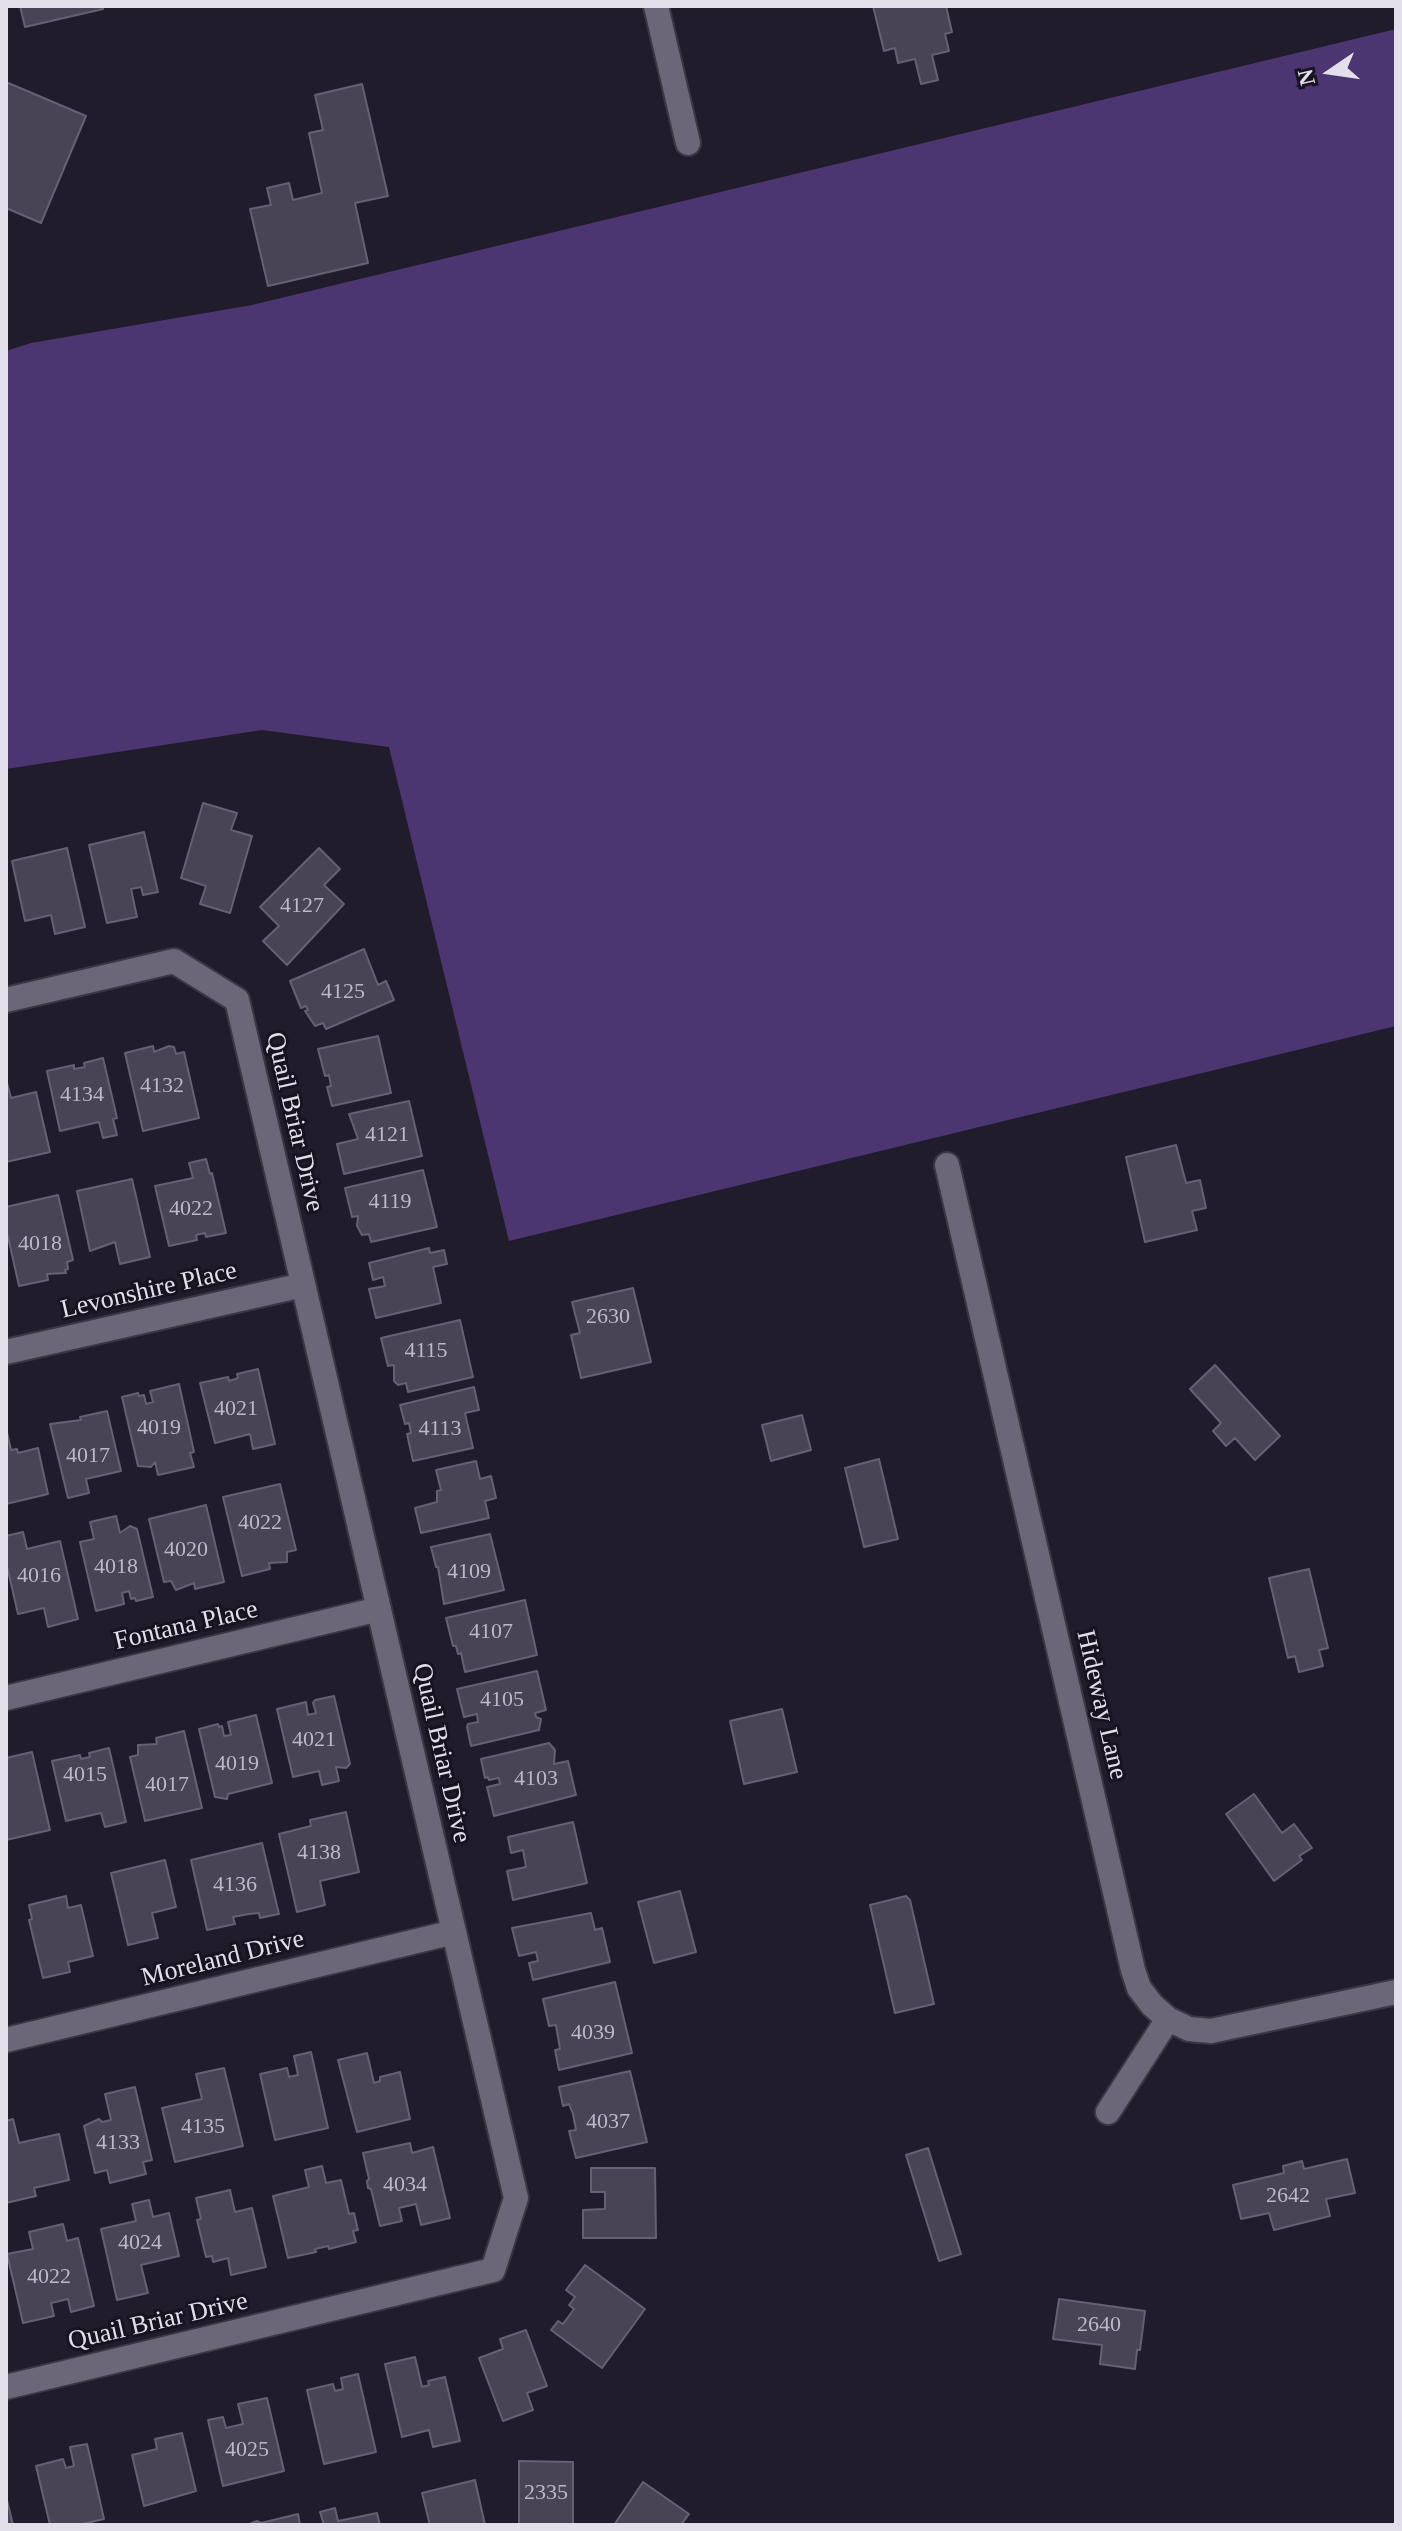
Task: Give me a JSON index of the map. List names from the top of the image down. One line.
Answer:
{"streets":{"street":["Quail Briar Drive","Levonshire Place","Fontana Place","Hideway Lane","Moreland Drive"]},"crossings":[["Quail Briar Drive","Levonshire Place"],["Quail Briar Drive","Fontana Place"],["Quail Briar Drive","Moreland Drive"]],"house_numbers":["4127","4125","4132","4134","4121","4119","4022","4018","2630","4115","4021","4019","4113","4017","4022","4020","4018","4109","4016","4107","4105","4021","4019","4015","4103","4017","4138","4136","4039","4037","4135","4133","4034","2642","4024","4022","2640","4025","2335"],"north":"left"}
